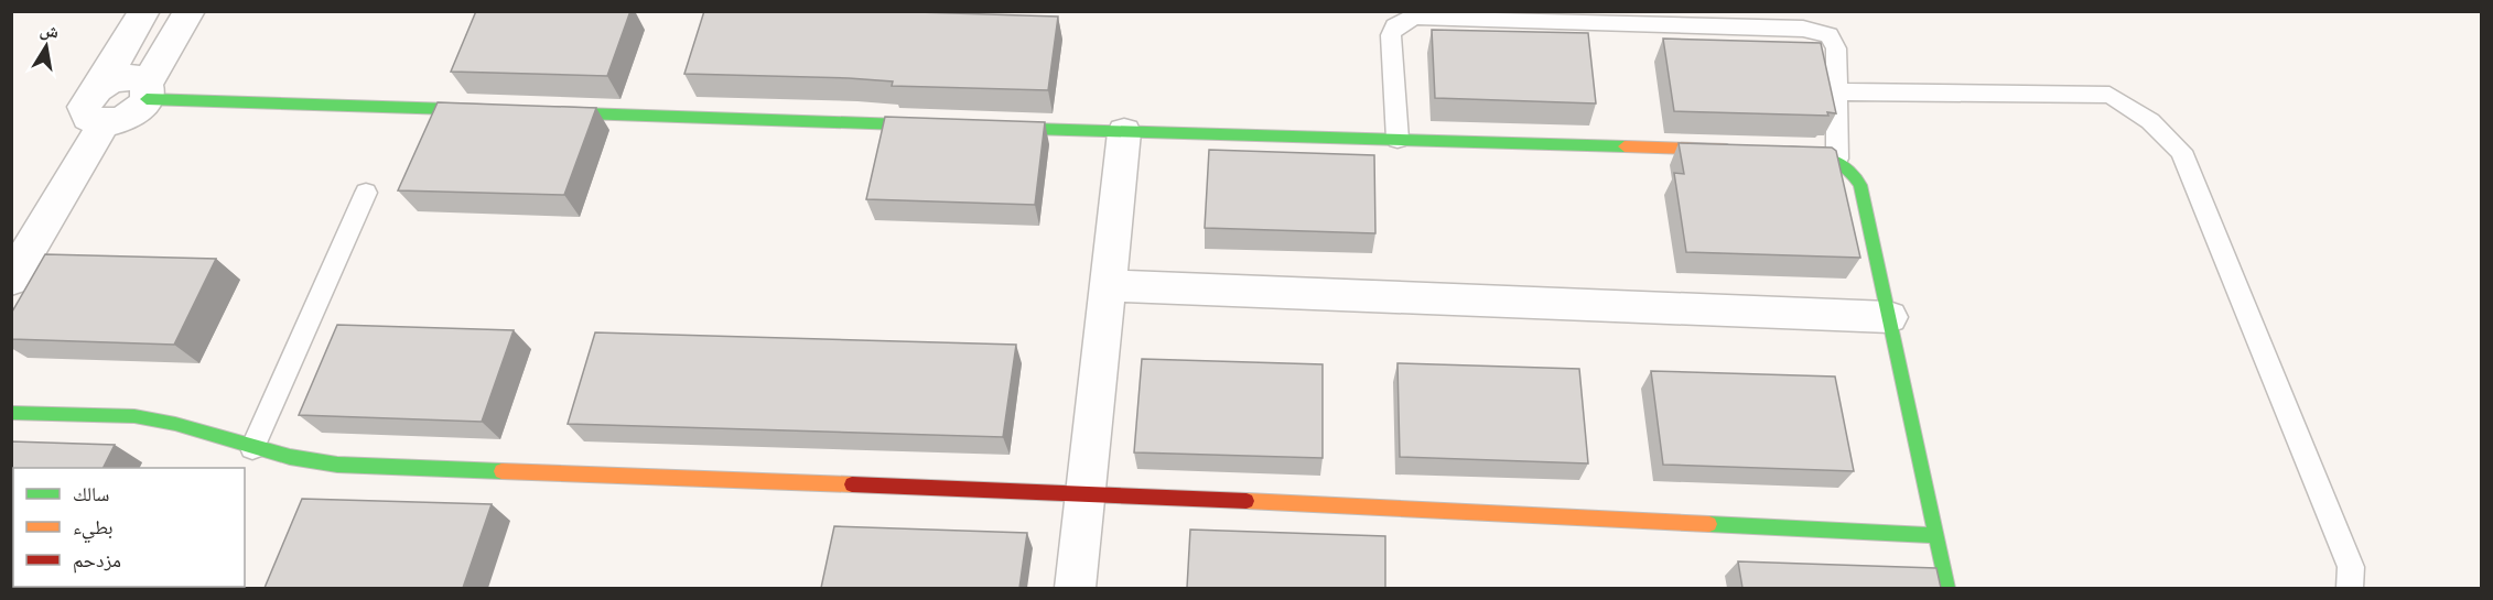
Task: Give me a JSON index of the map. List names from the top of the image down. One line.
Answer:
{"legend":["سالك","بطيء","مزدحم"],"north":"top"}
